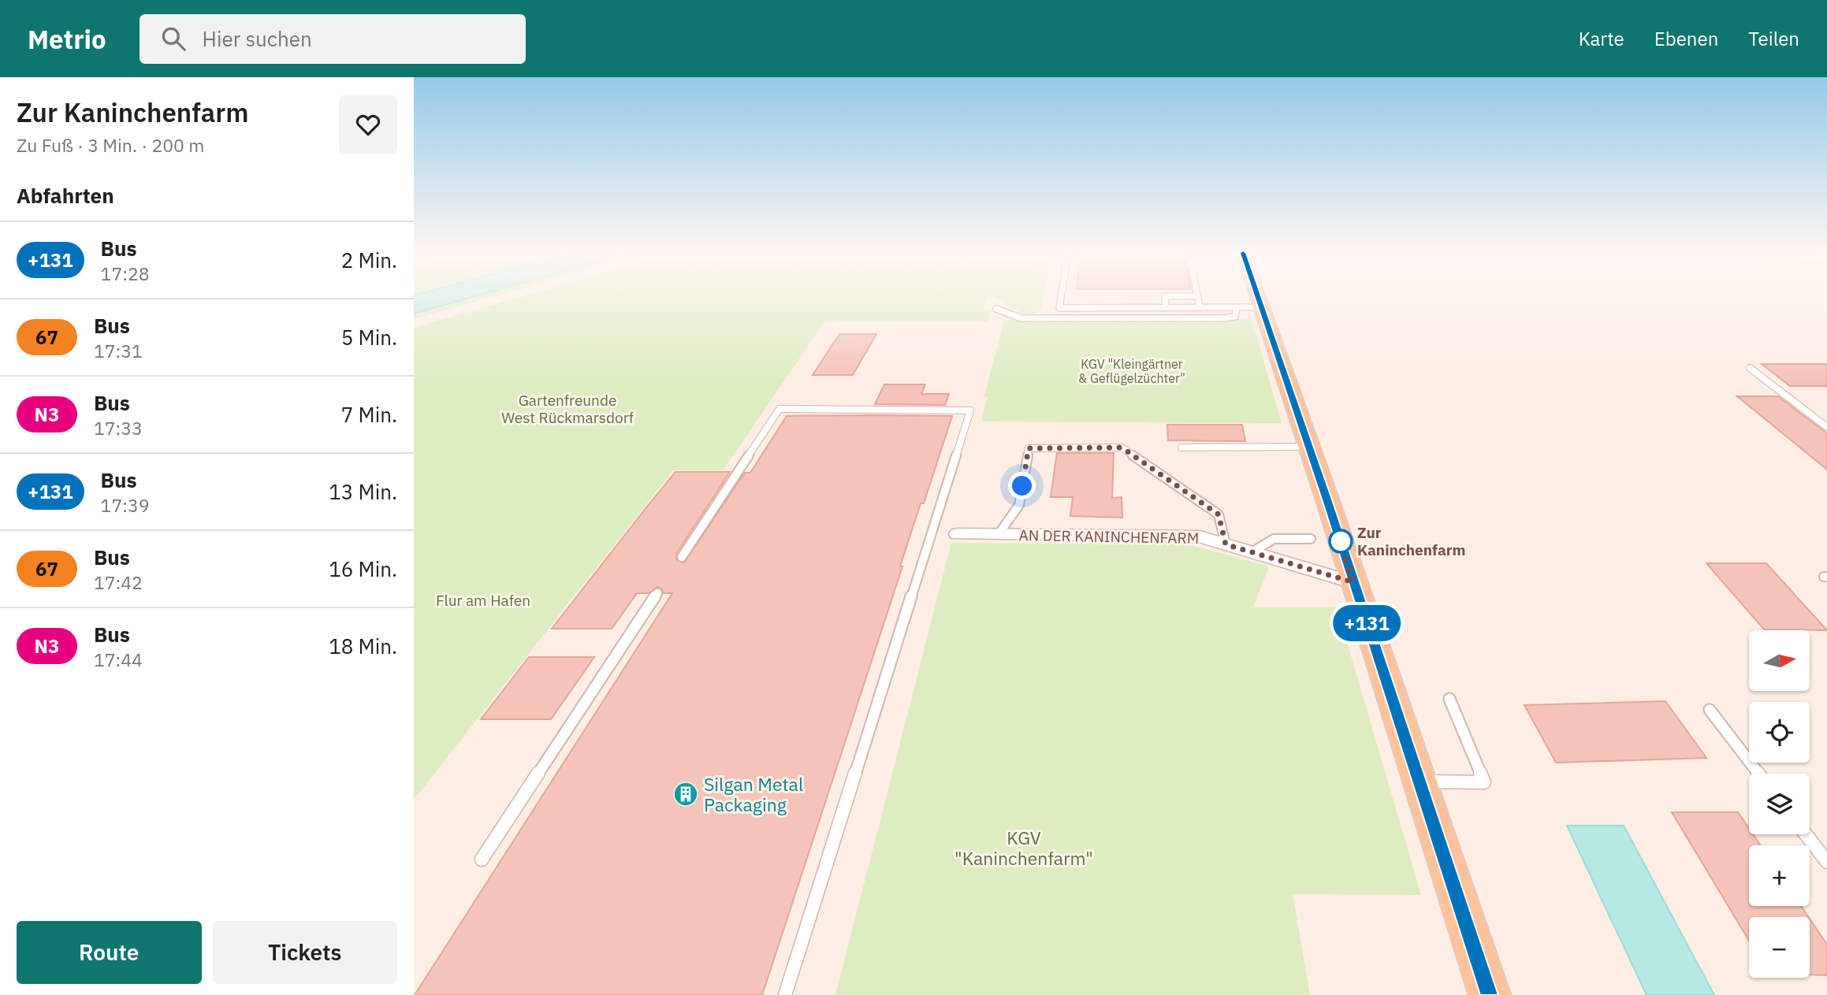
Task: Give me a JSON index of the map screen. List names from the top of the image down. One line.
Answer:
{"streets":{"street":["AN DER KANINCHENFARM"]},"parks":["KGV \"Kleingärtner & Geflügelzüchter\"","Gartenfreunde West Rückmarsdorf","Flur am Hafen","KGV \"Kaninchenfarm\""],"places":{"other":["Zur Kaninchenfarm"],"building":["Silgan Metal Packaging"]},"lines":["bus line +131"],"north":"right","page":{"header":"Metrio","search":"Hier suchen","nav":["Karte","Ebenen","Teilen"],"heading":[["Zur Kaninchenfarm","Zu Fuß · 3 Min. · 200 m"],"Abfahrten"],"on_map":"+131","list":[{"mark":"+131","name":"Bus","note":"17:28","value":"2 Min."},{"mark":"67","name":"Bus","note":"17:31","value":"5 Min."},{"mark":"N3","name":"Bus","note":"17:33","value":"7 Min."},{"mark":"+131","name":"Bus","note":"17:39","value":"13 Min."},{"mark":"67","name":"Bus","note":"17:42","value":"16 Min."},{"mark":"N3","name":"Bus","note":"17:44","value":"18 Min."}],"map_buttons":["+","−"],"buttons":["Route","Tickets"]}}
